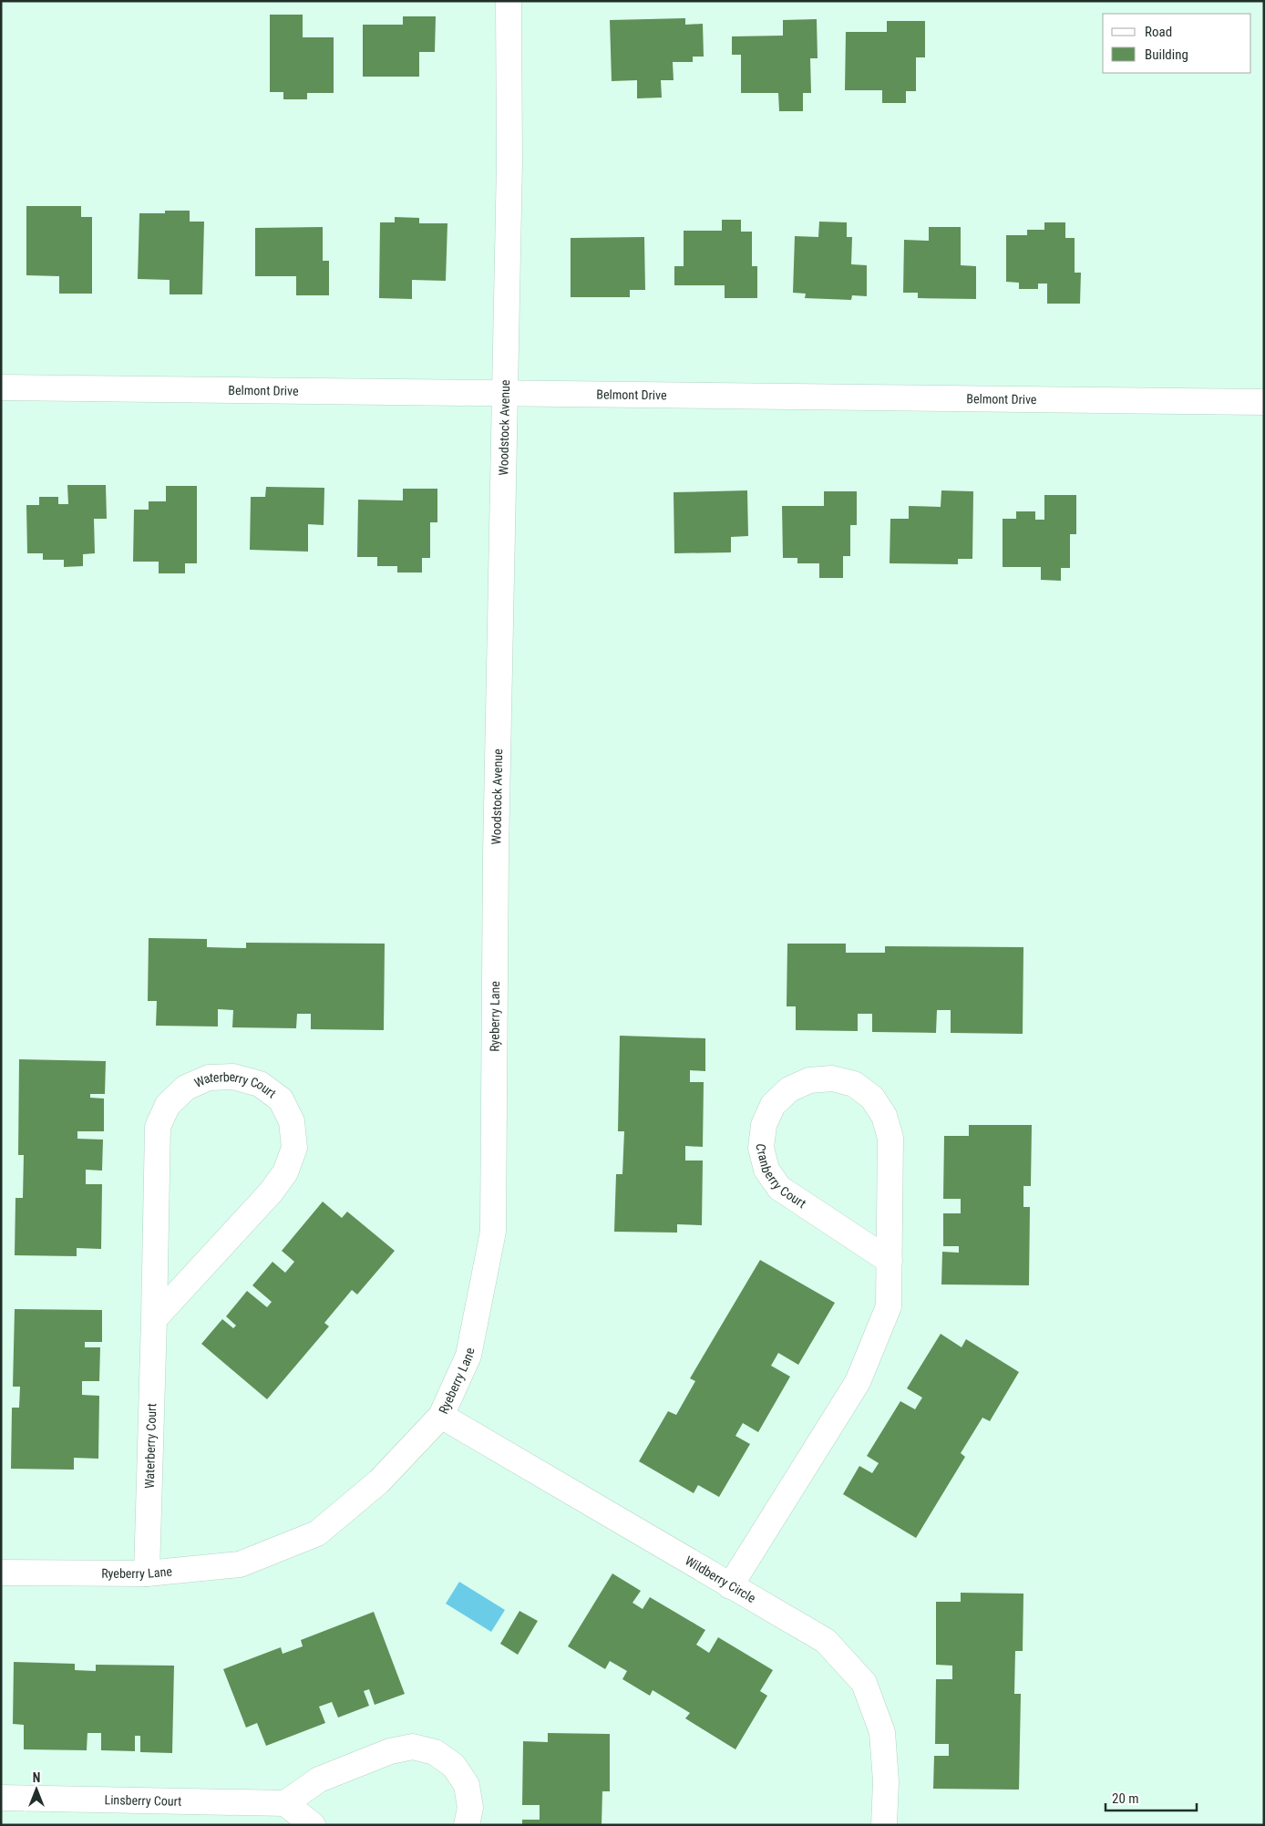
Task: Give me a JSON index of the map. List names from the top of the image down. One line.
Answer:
{"streets":{"street":["Belmont Drive","Woodstock Avenue","Ryeberry Lane","Waterberry Court","Cranberry Court","Wildberry Circle","Linsberry Court"]},"crossings":[["Belmont Drive","Woodstock Avenue"],["Woodstock Avenue","Ryeberry Lane"],["Ryeberry Lane","Waterberry Court"],["Ryeberry Lane","Wildberry Circle"],["Cranberry Court","Wildberry Circle"]],"legend":["Road","Building"],"scale_bar":"20 m","north":"top"}
